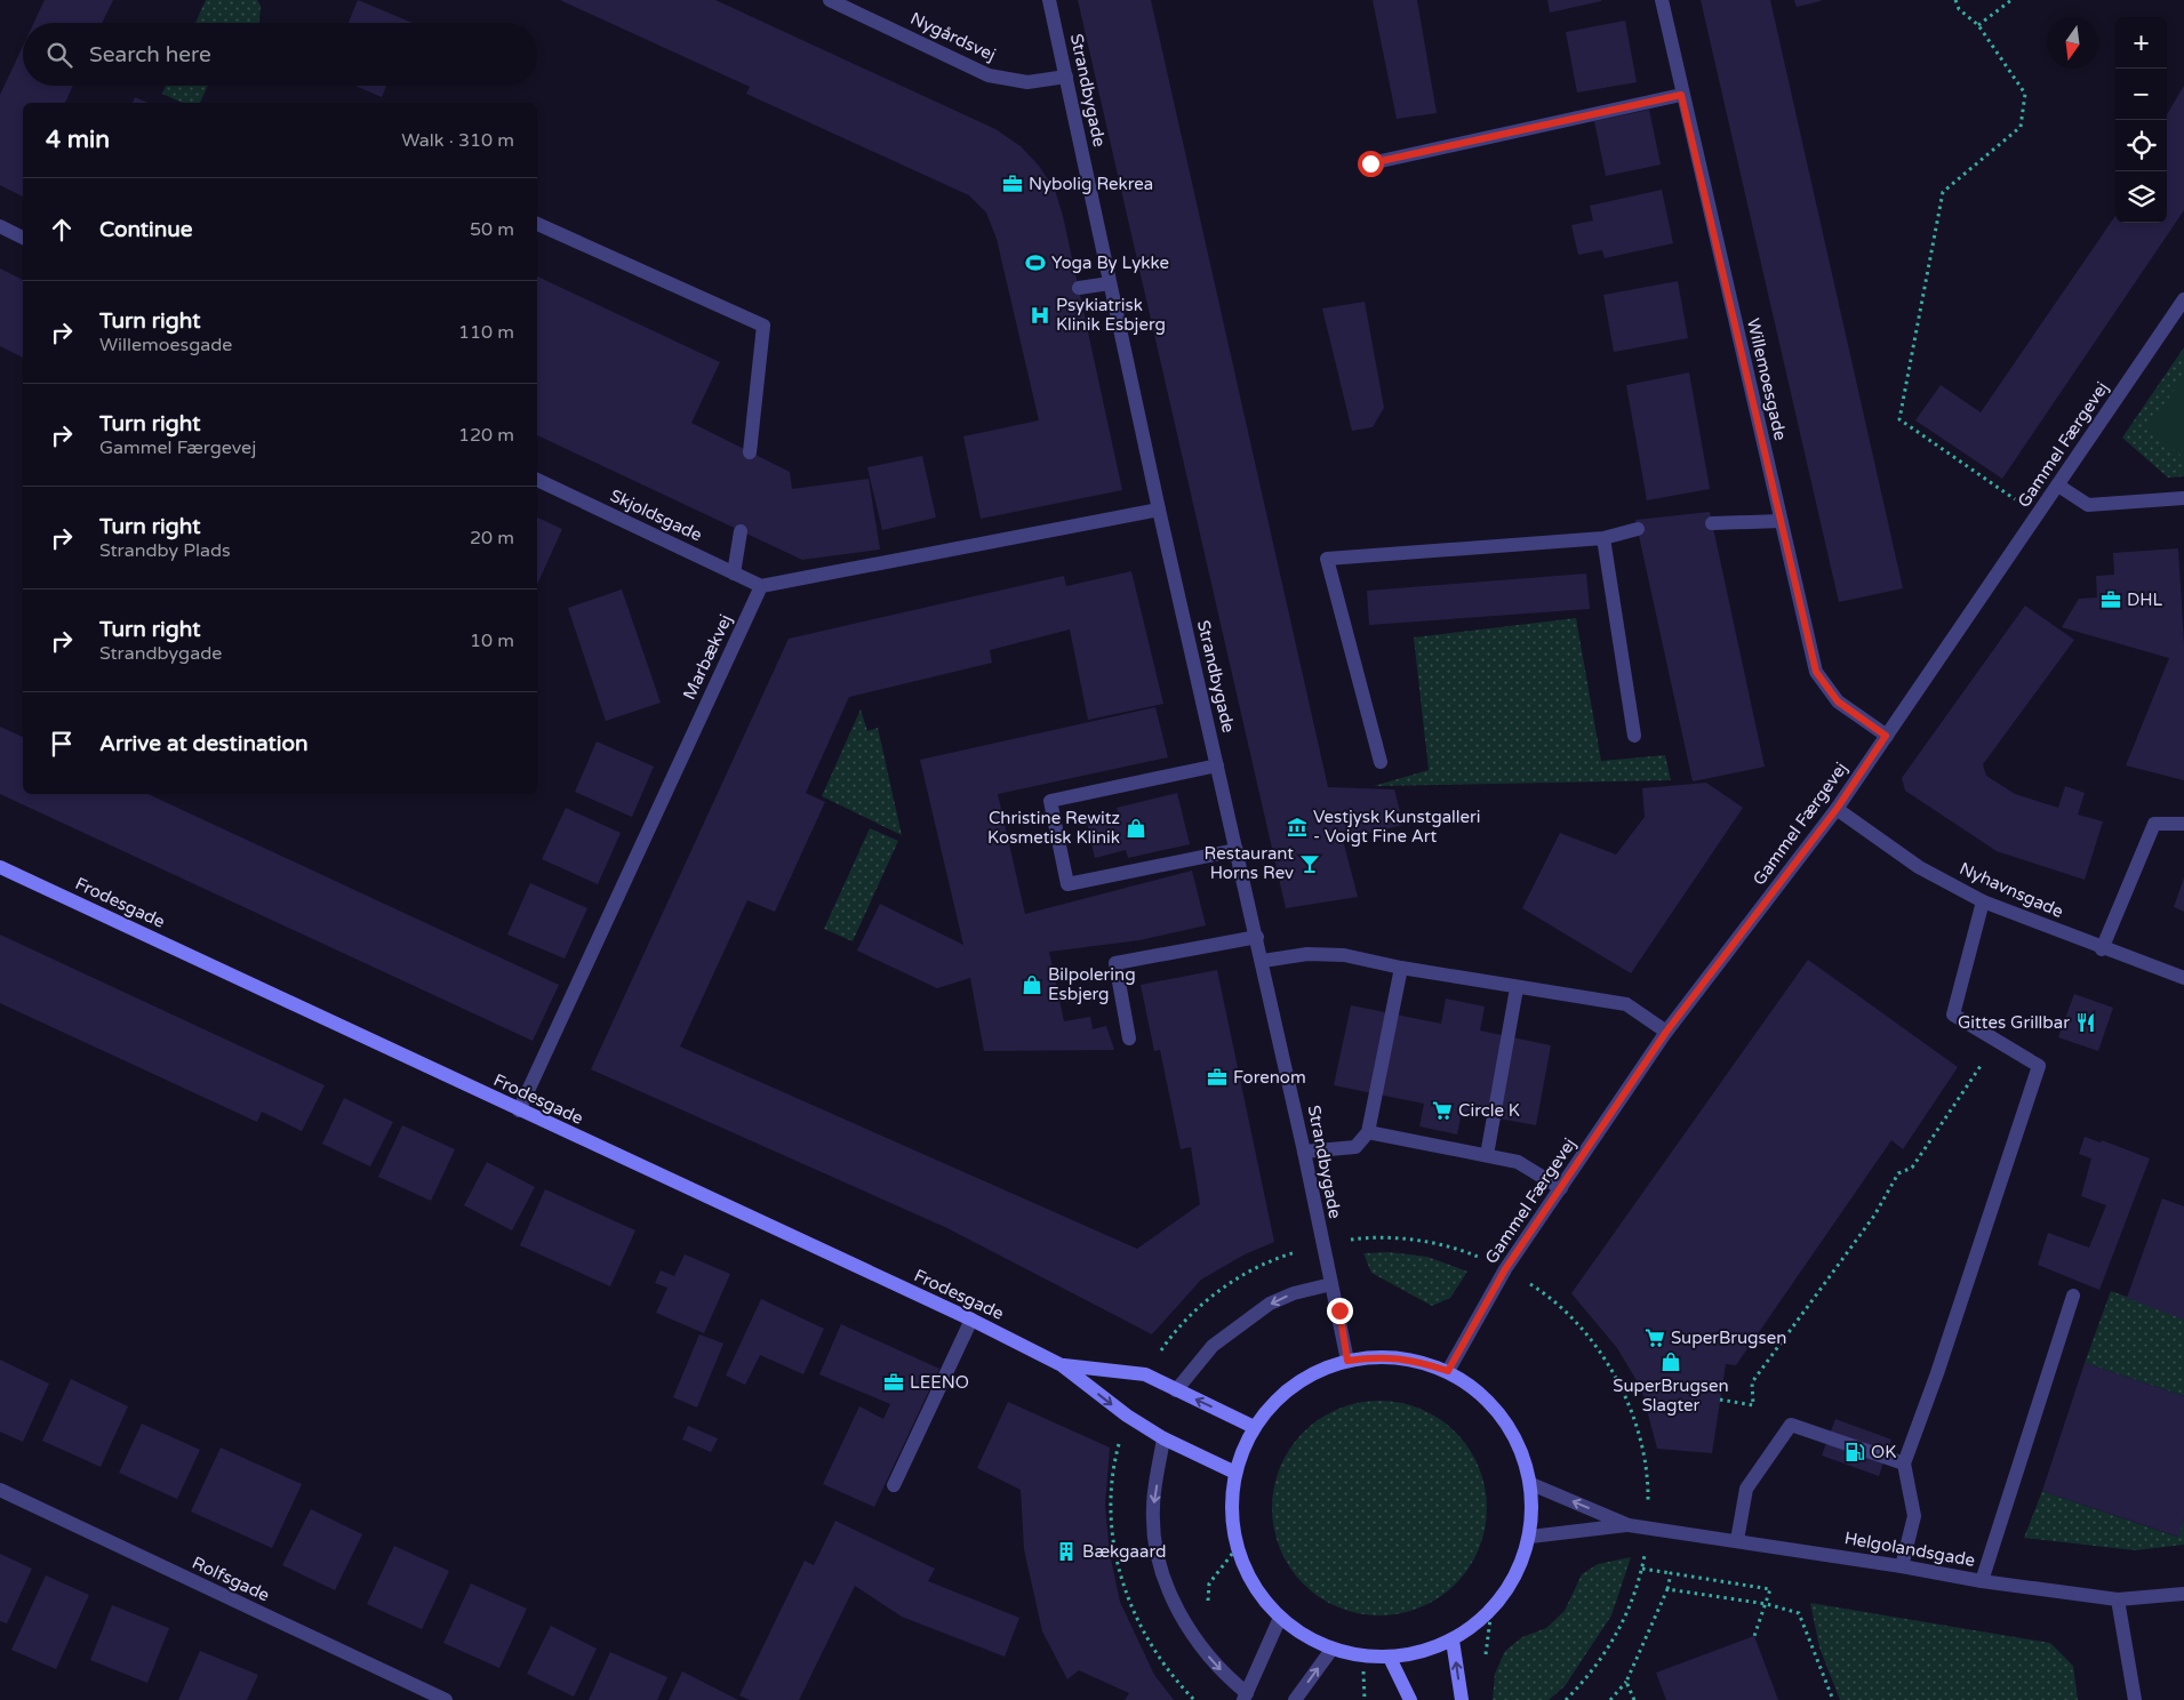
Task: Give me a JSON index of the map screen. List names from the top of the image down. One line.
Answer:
{"streets":{"main road":["Frodesgade"],"street":["Nygårdsvej","Strandbygade","Willemoesgade","Gammel Færgevej","Skjoldsgade","Marbækvej","Nyhavnsgade","Helgolandsgade","Rolfsgade"]},"crossings":[["Nygårdsvej","Strandbygade"],["Willemoesgade","Gammel Færgevej"],["Gammel Færgevej","Nyhavnsgade"],["Skjoldsgade","Marbækvej"],["Marbækvej","Frodesgade"]],"places":{"office":["Nybolig Rekrea","DHL","Forenom","LEENO"],"sports":["Yoga By Lykke"],"hospital":["Psykiatrisk Klinik Esbjerg"],"museum":["Vestjysk Kunstgalleri - Voigt Fine Art"],"shop":["Christine Rewitz Kosmetisk Klinik","Bilpolering Esbjerg","SuperBrugsen Slagter"],"bar":["Restaurant Horns Rev"],"restaurant":["Gittes Grillbar"],"supermarket":["Circle K","SuperBrugsen"],"fuel station":["OK"],"building":["Bækgaard"]},"north":"bottom","page":{"map_buttons":["+","−"],"search":"Search here","heading":["4 min","Walk · 310 m"],"list":[["Continue","50 m"],["Turn right","Willemoesgade","110 m"],["Turn right","Gammel Færgevej","120 m"],["Turn right","Strandby Plads","20 m"],["Turn right","Strandbygade","10 m"],"Arrive at destination"]}}
